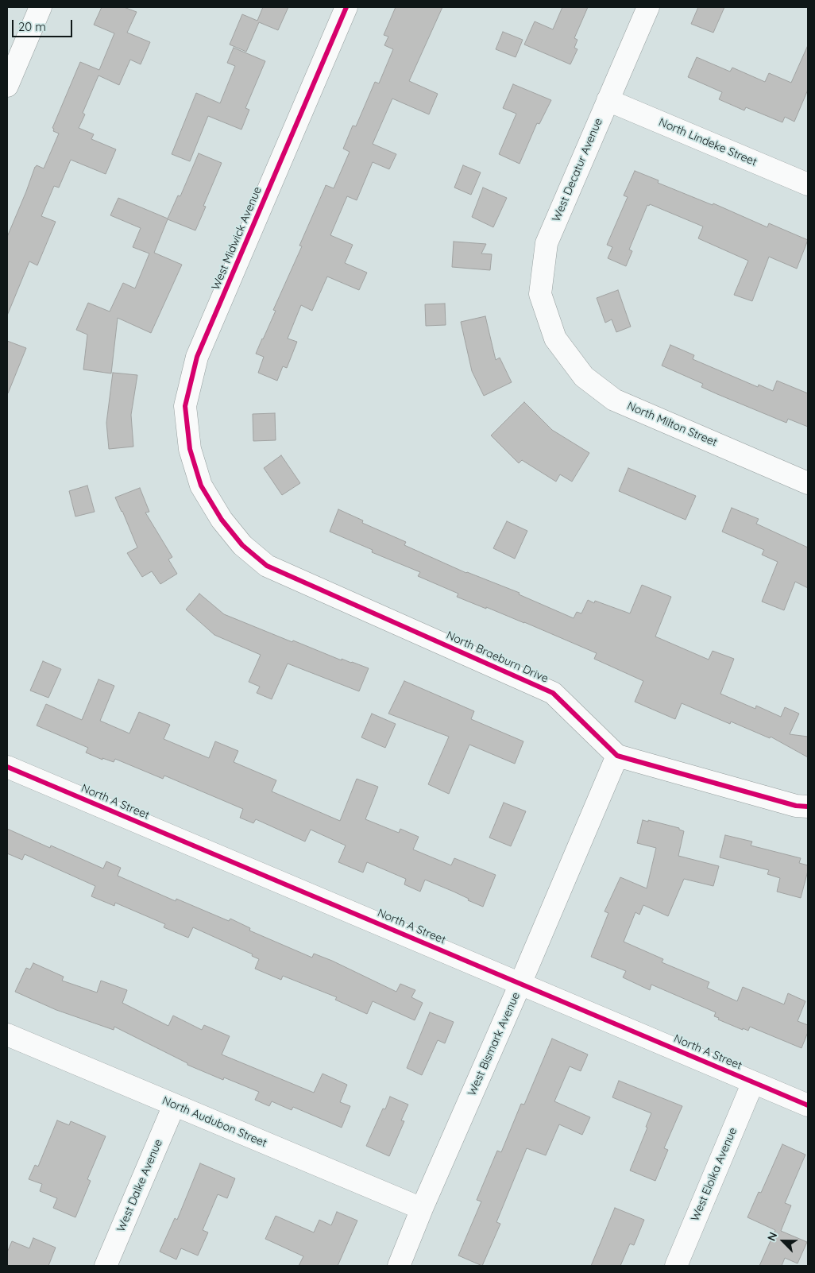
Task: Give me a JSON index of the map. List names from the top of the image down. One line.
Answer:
{"streets":{"street":["North Lindeke Street","West Decatur Avenue","West Midwick Avenue","North Milton Street","North Braeburn Drive","North A Street","West Bismark Avenue","North Audubon Street","West Eloika Avenue","West Dalke Avenue"]},"crossings":[["North Lindeke Street","West Decatur Avenue"],["West Decatur Avenue","North Milton Street"],["West Midwick Avenue","North Braeburn Drive"],["North Braeburn Drive","West Bismark Avenue"],["North A Street","West Bismark Avenue"],["North A Street","West Eloika Avenue"],["West Bismark Avenue","North Audubon Street"],["North Audubon Street","West Dalke Avenue"]],"scale_bar":"20 m","north":"top left"}
